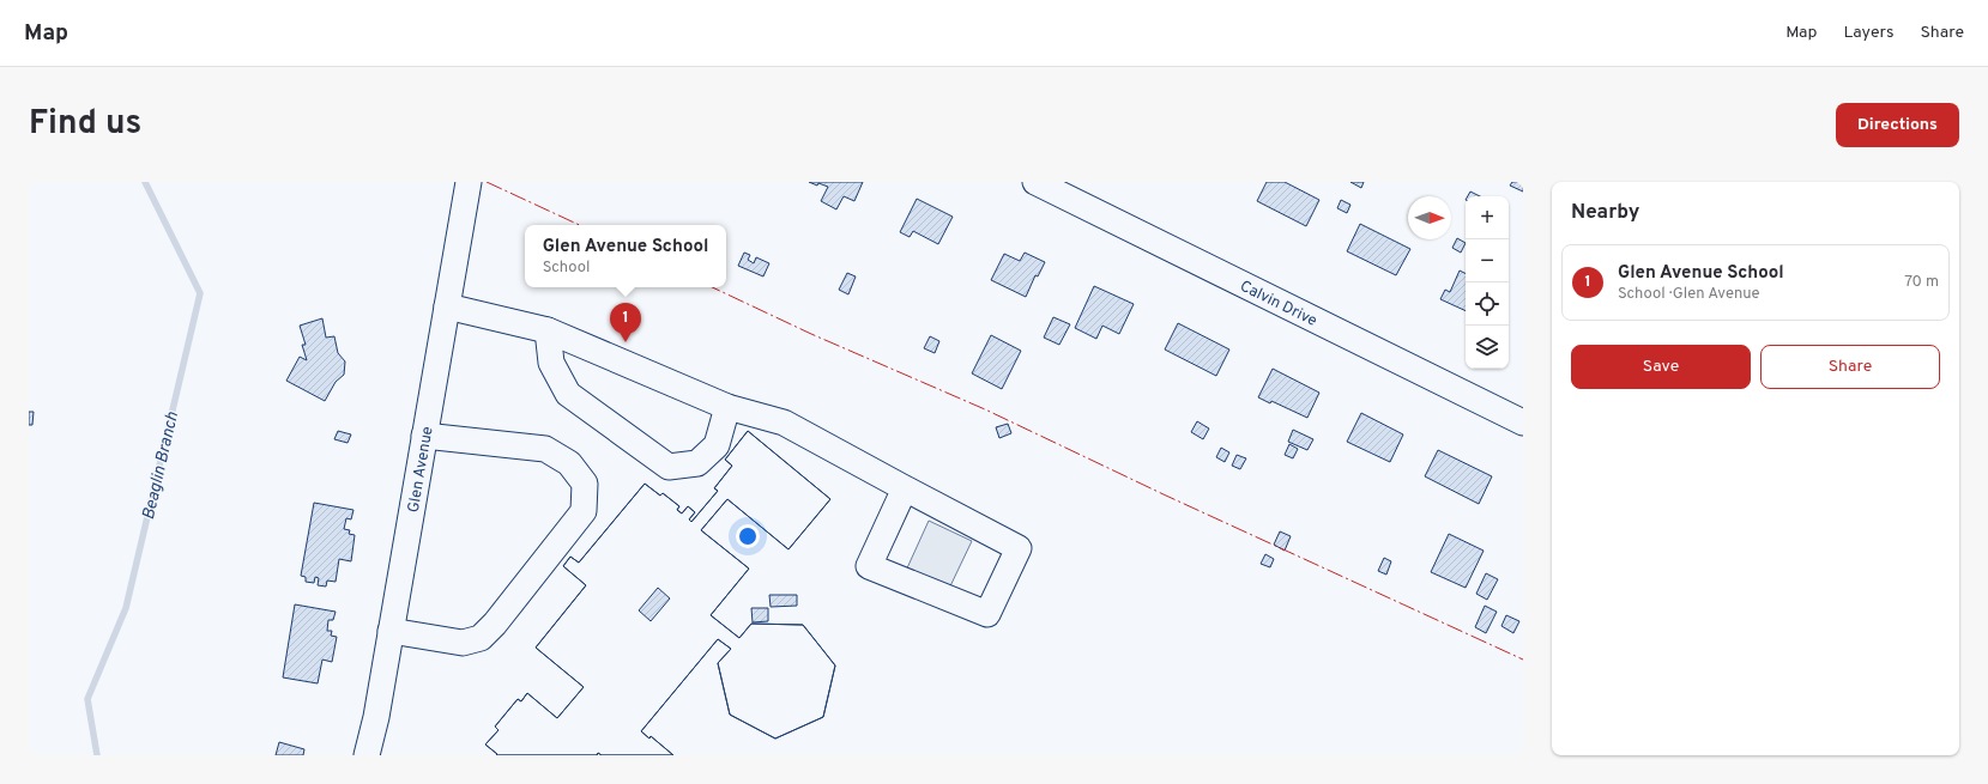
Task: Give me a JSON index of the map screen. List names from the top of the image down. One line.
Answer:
{"streets":{"street":["Calvin Drive","Glen Avenue"]},"water":["Beaglin Branch"],"north":"right","page":{"header":"Map","nav":["Map","Layers","Share"],"title":"Find us","buttons":["Directions",["Save","Share"]],"heading":"Nearby","map_buttons":["+","−"],"popup":["Glen Avenue School","School"],"list":[{"mark":"1","name":"Glen Avenue School","note":"School · Glen Avenue","value":"70 m"}],"pins":"1"}}
